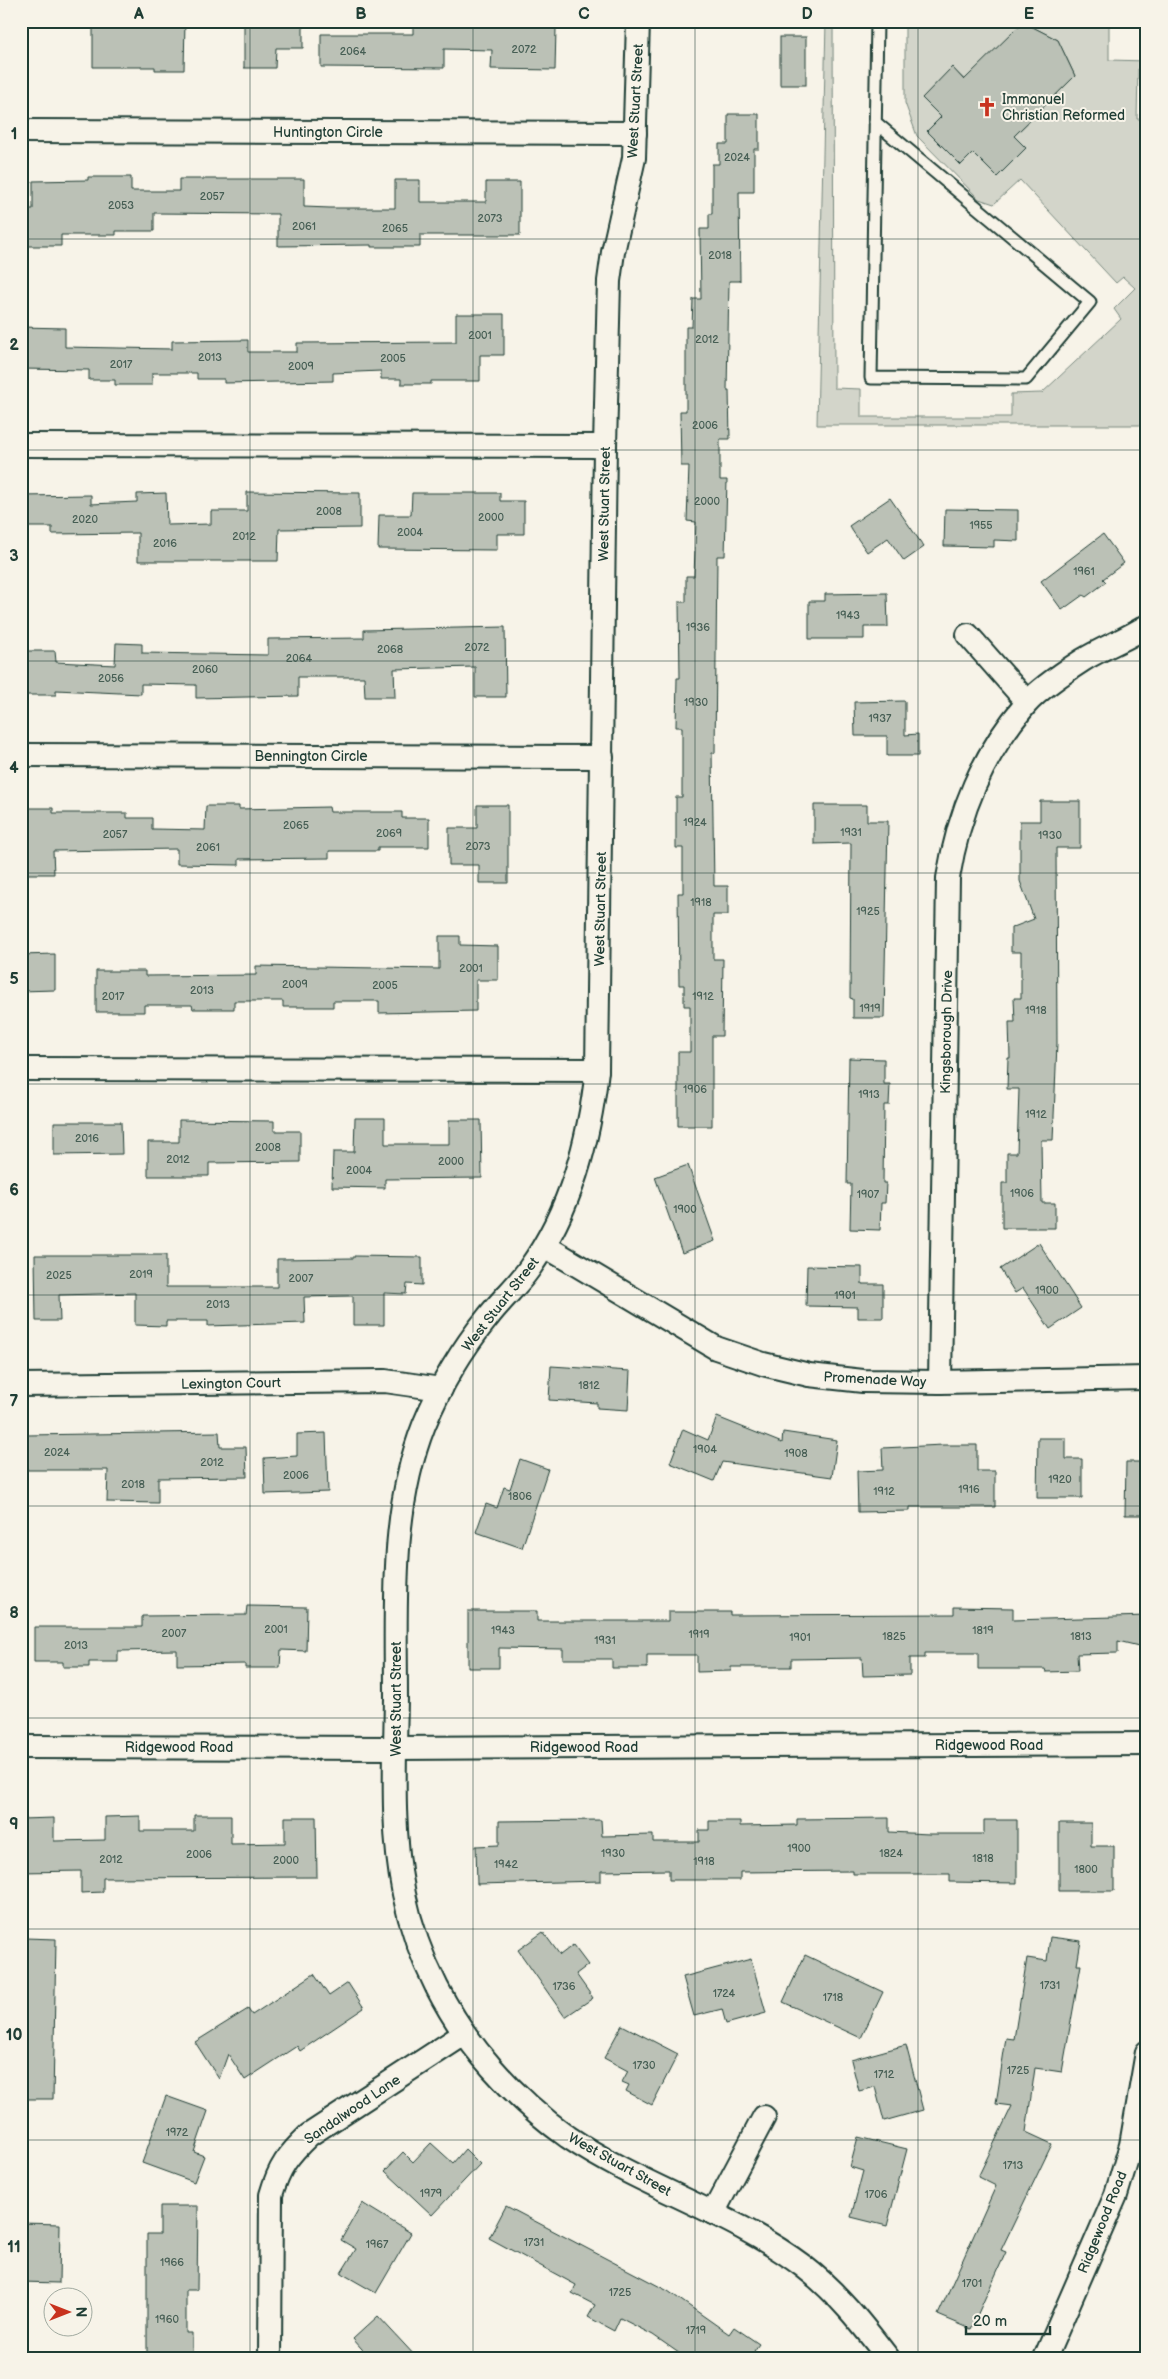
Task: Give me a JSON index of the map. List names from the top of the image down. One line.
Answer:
{"streets":{"street":["West Stuart Street","Huntington Circle","Bennington Circle","Kingsborough Drive","Promenade Way","Lexington Court","Ridgewood Road","Sandalwood Lane"]},"crossings":[["West Stuart Street","Huntington Circle"],["West Stuart Street","Bennington Circle"],["West Stuart Street","Promenade Way"],["West Stuart Street","Lexington Court"],["West Stuart Street","Ridgewood Road"],["West Stuart Street","Sandalwood Lane"],["Kingsborough Drive","Promenade Way"]],"places":{"church":["Immanuel Christian Reformed"]},"house_numbers":["2072","2064","2024","2057","2053","2073","2061","2065","2018","2001","2012","2013","2005","2017","2009","2006","2000","2008","2000","2020","1955","2004","2012","2016","1961","1943","1936","2072","2068","2064","2060","2056","1930","1937","1924","2065","1931","2069","2057","1930","2073","2061","1918","1925","2001","2009","2005","2013","2017","1912","1919","1918","1906","1913","1912","2016","2008","2012","2000","2004","1906","1907","1900","2019","2025","2007","1900","1901","2013","1812","1904","2024","1908","2012","2006","1920","2018","1916","1912","1806","2001","1943","1819","2007","1919","1825","1813","1901","1931","2013","1900","1930","1824","2006","1818","2012","2000","1918","1942","1800","1731","1736","1724","1718","1730","1725","1712","1972","1713","1979","1706","1731","1967","1966","1701","1725","1960","1719"],"scale_bar":"20 m","north":"right","grid":{"columns":["A","B","C","D","E"],"rows":["1","2","3","4","5","6","7","8","9","10","11"]}}
